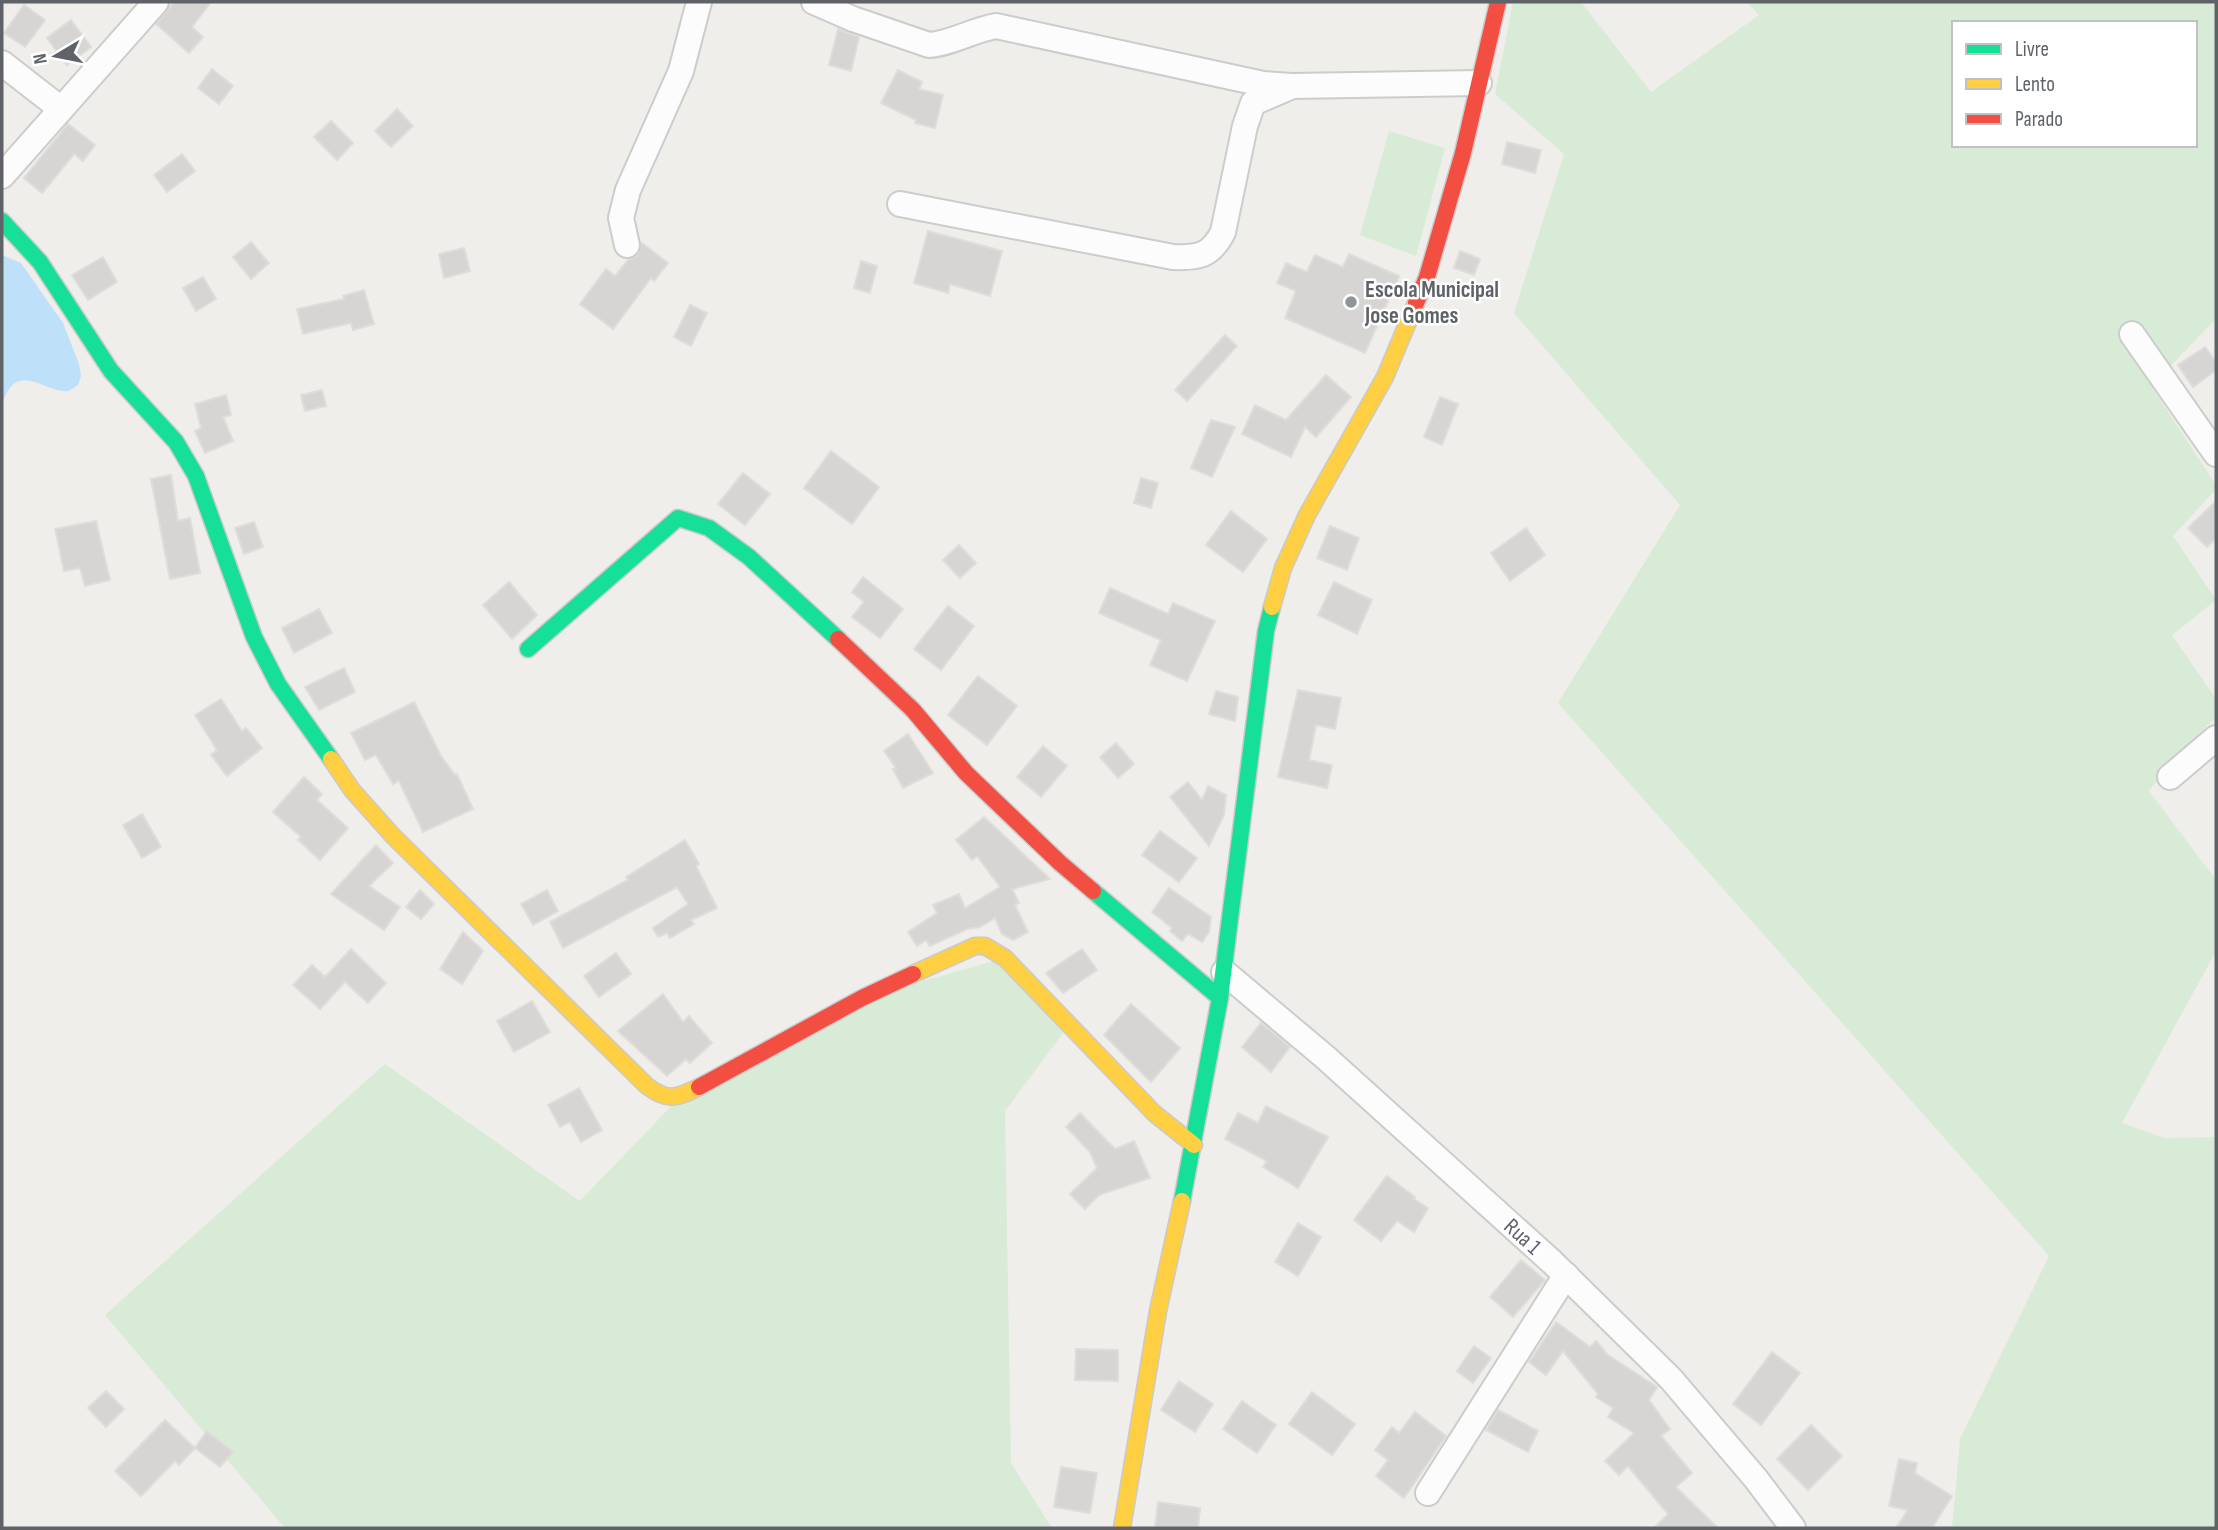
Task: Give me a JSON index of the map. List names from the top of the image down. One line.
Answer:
{"streets":{"street":["Rua 1"]},"places":["Escola Municipal Jose Gomes"],"legend":["Livre","Lento","Parado"],"north":"left"}
